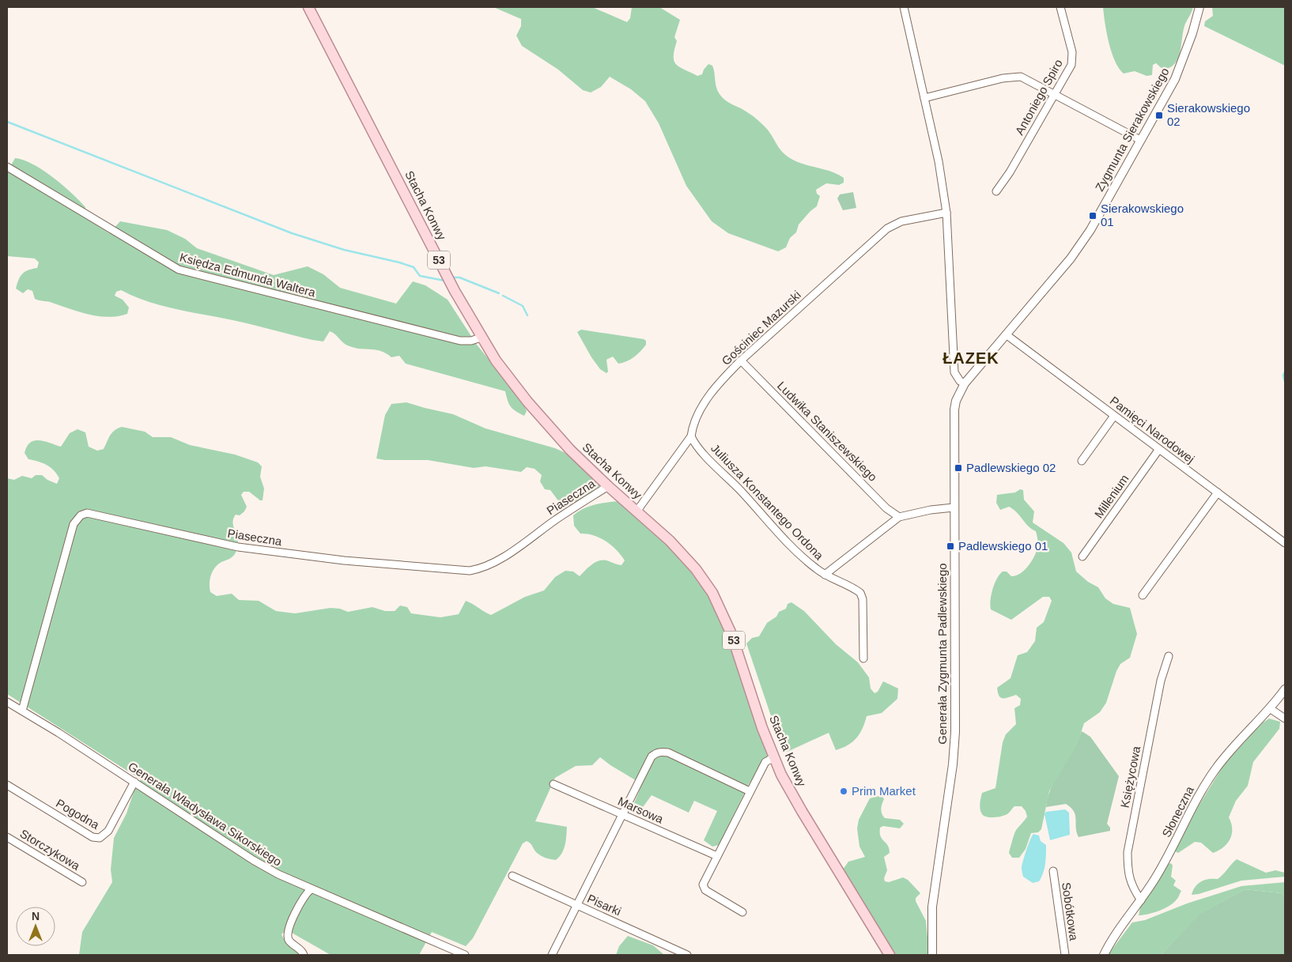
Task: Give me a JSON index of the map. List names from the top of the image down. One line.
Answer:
{"streets":{"main road":["Stacha Konwy","53"],"street":["Antoniego Spiro","Zygmunta Sierakowskiego","Księdza Edmunda Waltera","Gościniec Mazurski","Pamięci Narodowej","Ludwika Staniszewskiego","Millenium","Piaseczna","Juliusza Konstantego Ordona","Generała Zygmunta Padlewskiego","Księżycowa","Marsowa","Słoneczna","Pogodna","Generała Władysława Sikorskiego","Storczykowa","Pisarki","Sobótkowa"]},"crossings":[["Zygmunta Sierakowskiego","Pamięci Narodowej"],["Zygmunta Sierakowskiego","Generała Zygmunta Padlewskiego"],["Stacha Konwy","Księdza Edmunda Waltera"],["Stacha Konwy","Gościniec Mazurski"],["Stacha Konwy","Piaseczna"],["Gościniec Mazurski","Ludwika Staniszewskiego"],["Gościniec Mazurski","Juliusza Konstantego Ordona"],["Pamięci Narodowej","Millenium"],["Ludwika Staniszewskiego","Juliusza Konstantego Ordona"],["Piaseczna","Generała Władysława Sikorskiego"],["Juliusza Konstantego Ordona","Generała Zygmunta Padlewskiego"],["Księżycowa","Słoneczna"],["Pogodna","Generała Władysława Sikorskiego"]],"districts":["ŁAZEK"],"places":{"transit":["Sierakowskiego 02","Sierakowskiego 01","Padlewskiego 02","Padlewskiego 01"],"other":["Prim Market"]},"north":"top"}
